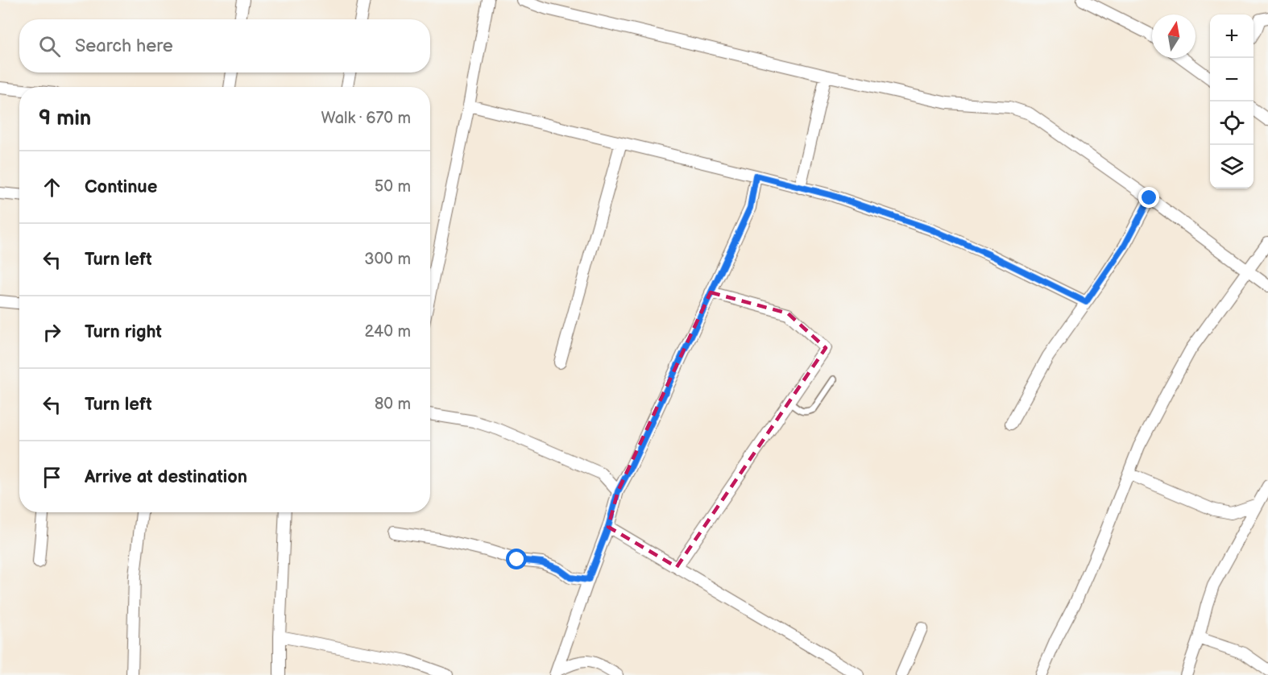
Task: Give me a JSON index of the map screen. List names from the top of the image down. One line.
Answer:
{"north":"top","page":{"map_buttons":["+","−"],"search":"Search here","heading":["9 min","Walk · 670 m"],"list":[["Continue","50 m"],["Turn left","300 m"],["Turn right","240 m"],["Turn left","80 m"],"Arrive at destination"]}}
